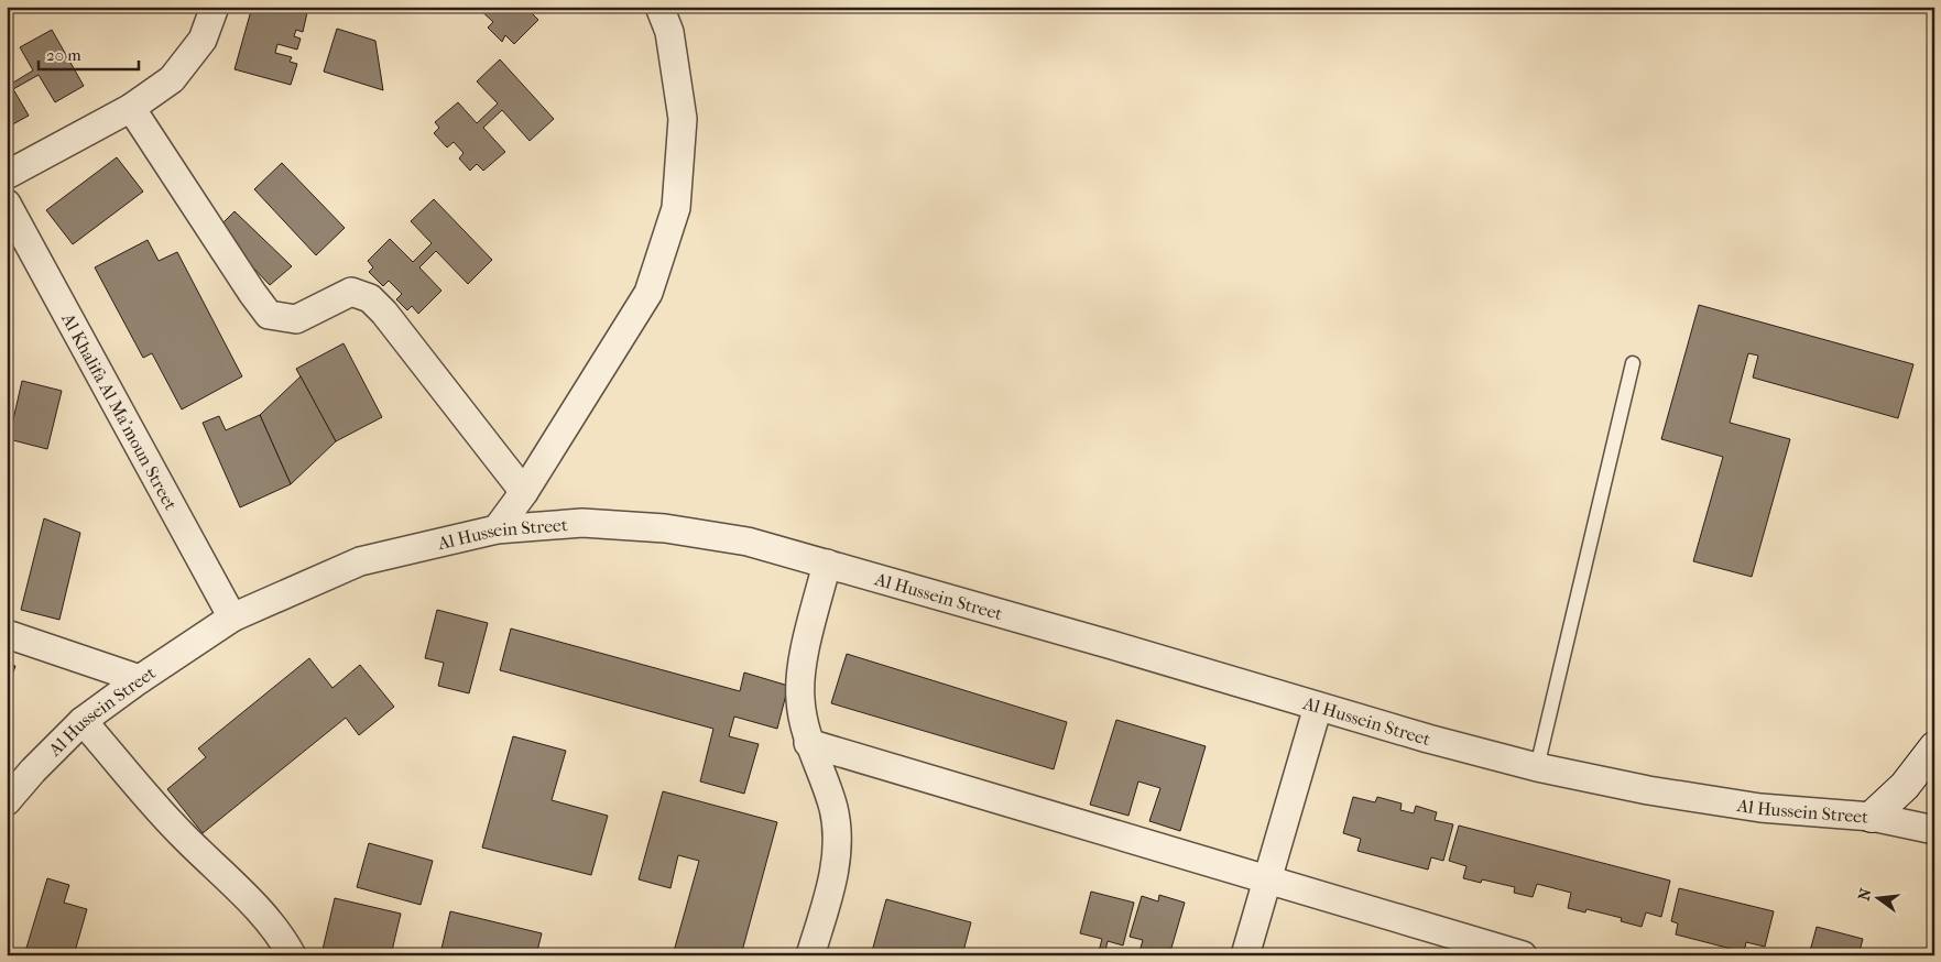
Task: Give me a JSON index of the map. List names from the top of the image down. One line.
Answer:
{"streets":{"street":["Al Khalifa Al Ma'moun Street","Al Hussein Street"]},"crossings":[["Al Khalifa Al Ma'moun Street","Al Hussein Street"]],"scale_bar":"20 m","north":"left"}
